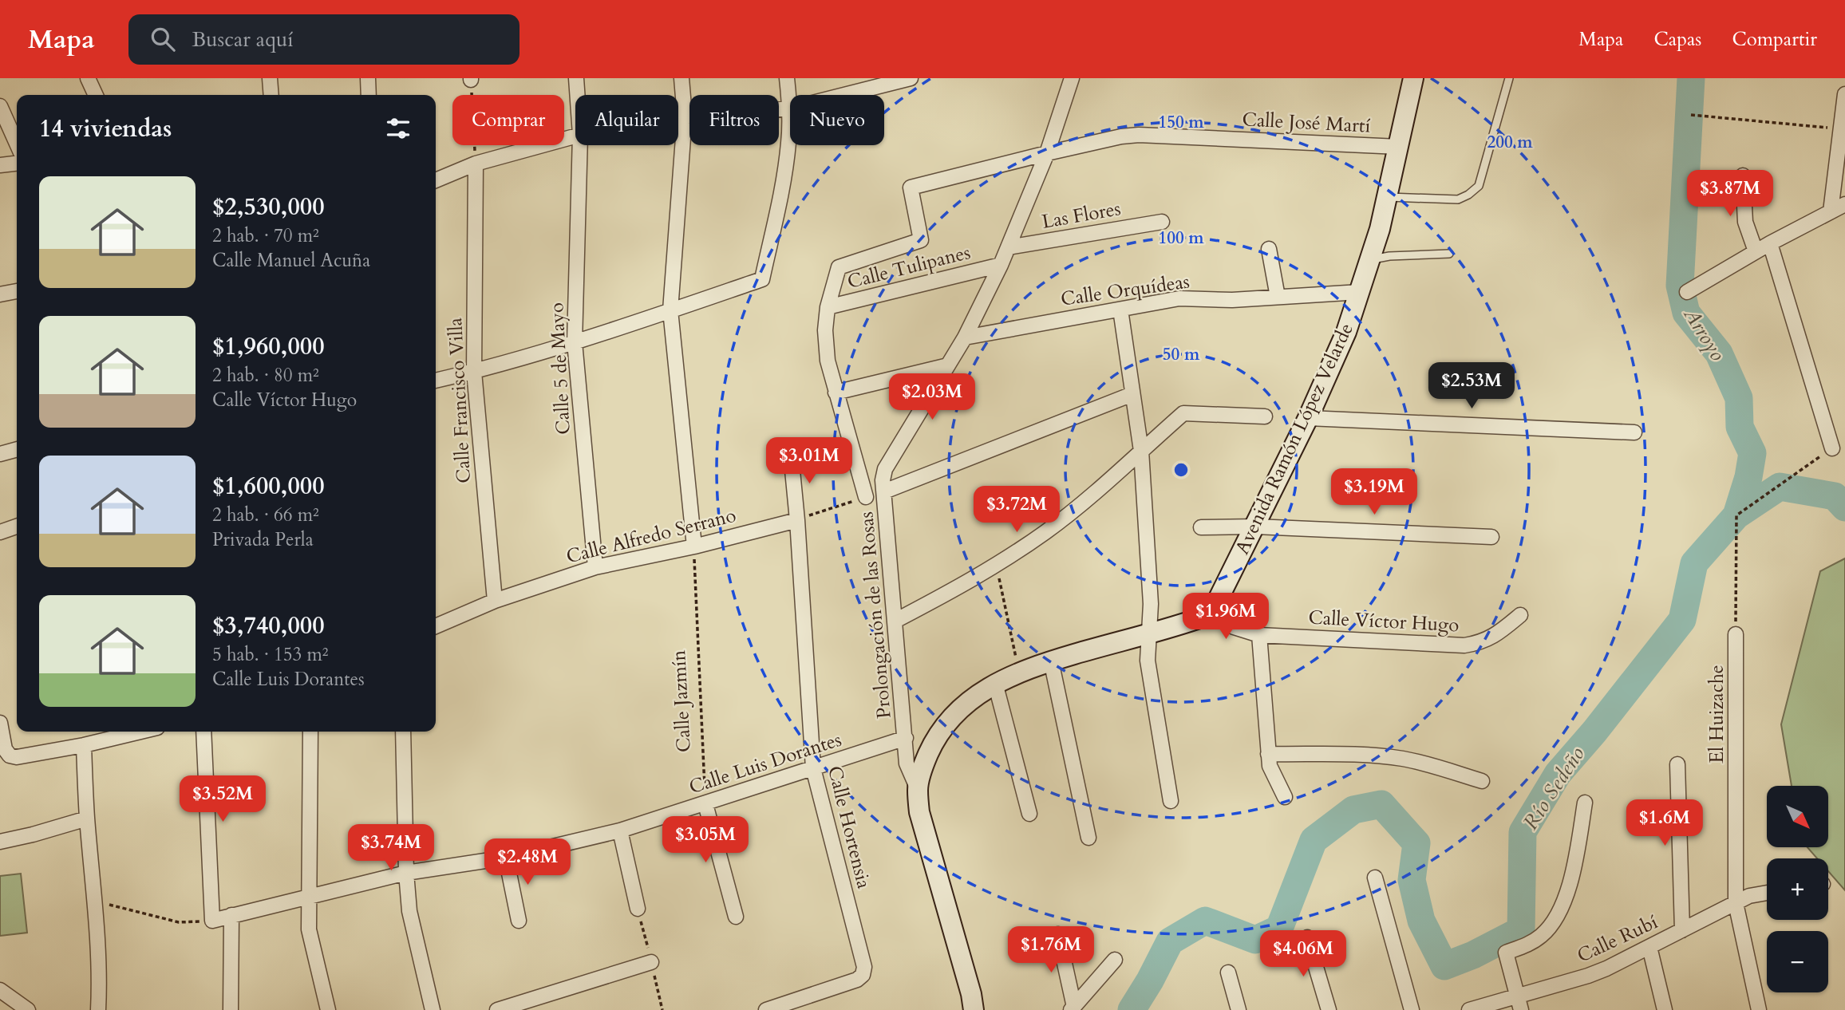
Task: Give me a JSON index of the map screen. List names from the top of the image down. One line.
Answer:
{"streets":{"main road":["Avenida Ramón López Velarde"],"street":["Calle José Martí","Las Flores","Calle Tulipanes","Calle Orquídeas","Calle 5 de Mayo","Calle Francisco Villa","Calle Alfredo Serrano","Prolongación de las Rosas","Calle Víctor Hugo","El Huizache","Calle Luis Dorantes","Calle Hortensia","Calle Rubí"],"path":["Calle Jazmín"]},"crossings":[["Calle José Martí","Calle Tulipanes"],["Calle José Martí","Avenida Ramón López Velarde"],["Calle José Martí","Prolongación de las Rosas"],["Las Flores","Prolongación de las Rosas"],["Calle Tulipanes","Prolongación de las Rosas"],["Calle Orquídeas","Avenida Ramón López Velarde"],["Calle Orquídeas","Prolongación de las Rosas"],["Calle 5 de Mayo","Calle Alfredo Serrano"],["Calle Francisco Villa","Calle Alfredo Serrano"],["Avenida Ramón López Velarde","Prolongación de las Rosas"],["Avenida Ramón López Velarde","Calle Víctor Hugo"],["Calle Alfredo Serrano","Calle Jazmín"],["Calle Alfredo Serrano","Calle Hortensia"],["Prolongación de las Rosas","Calle Luis Dorantes"],["Calle Jazmín","Calle Luis Dorantes"],["El Huizache","Calle Rubí"],["Calle Luis Dorantes","Calle Hortensia"]],"water":["Arroyo","Río Sedeño"],"north":"bottom right","page":{"header":"Mapa","search":"Buscar aquí","nav":["Mapa","Capas","Compartir"],"chip":["Comprar","Alquilar","Filtros","Nuevo"],"heading":"14 viviendas","list":[{"name":"$2,530,000","note":"2 hab. · 70 m² · Calle Manuel Acuña"},{"name":"$1,960,000","note":"2 hab. · 80 m² · Calle Víctor Hugo"},{"name":"$1,600,000","note":"2 hab. · 66 m² · Privada Perla"},{"name":"$3,740,000","note":"5 hab. · 153 m² · Calle Luis Dorantes"}],"price":["$3.87M","$2.53M","$2.03M","$3.01M","$3.19M","$3.72M","$1.96M","$3.52M","$1.6M","$3.05M","$3.74M","$2.48M","$1.76M","$4.06M"],"map_buttons":["+","−"]},"rings":["150 m","200 m","100 m","50 m"]}
